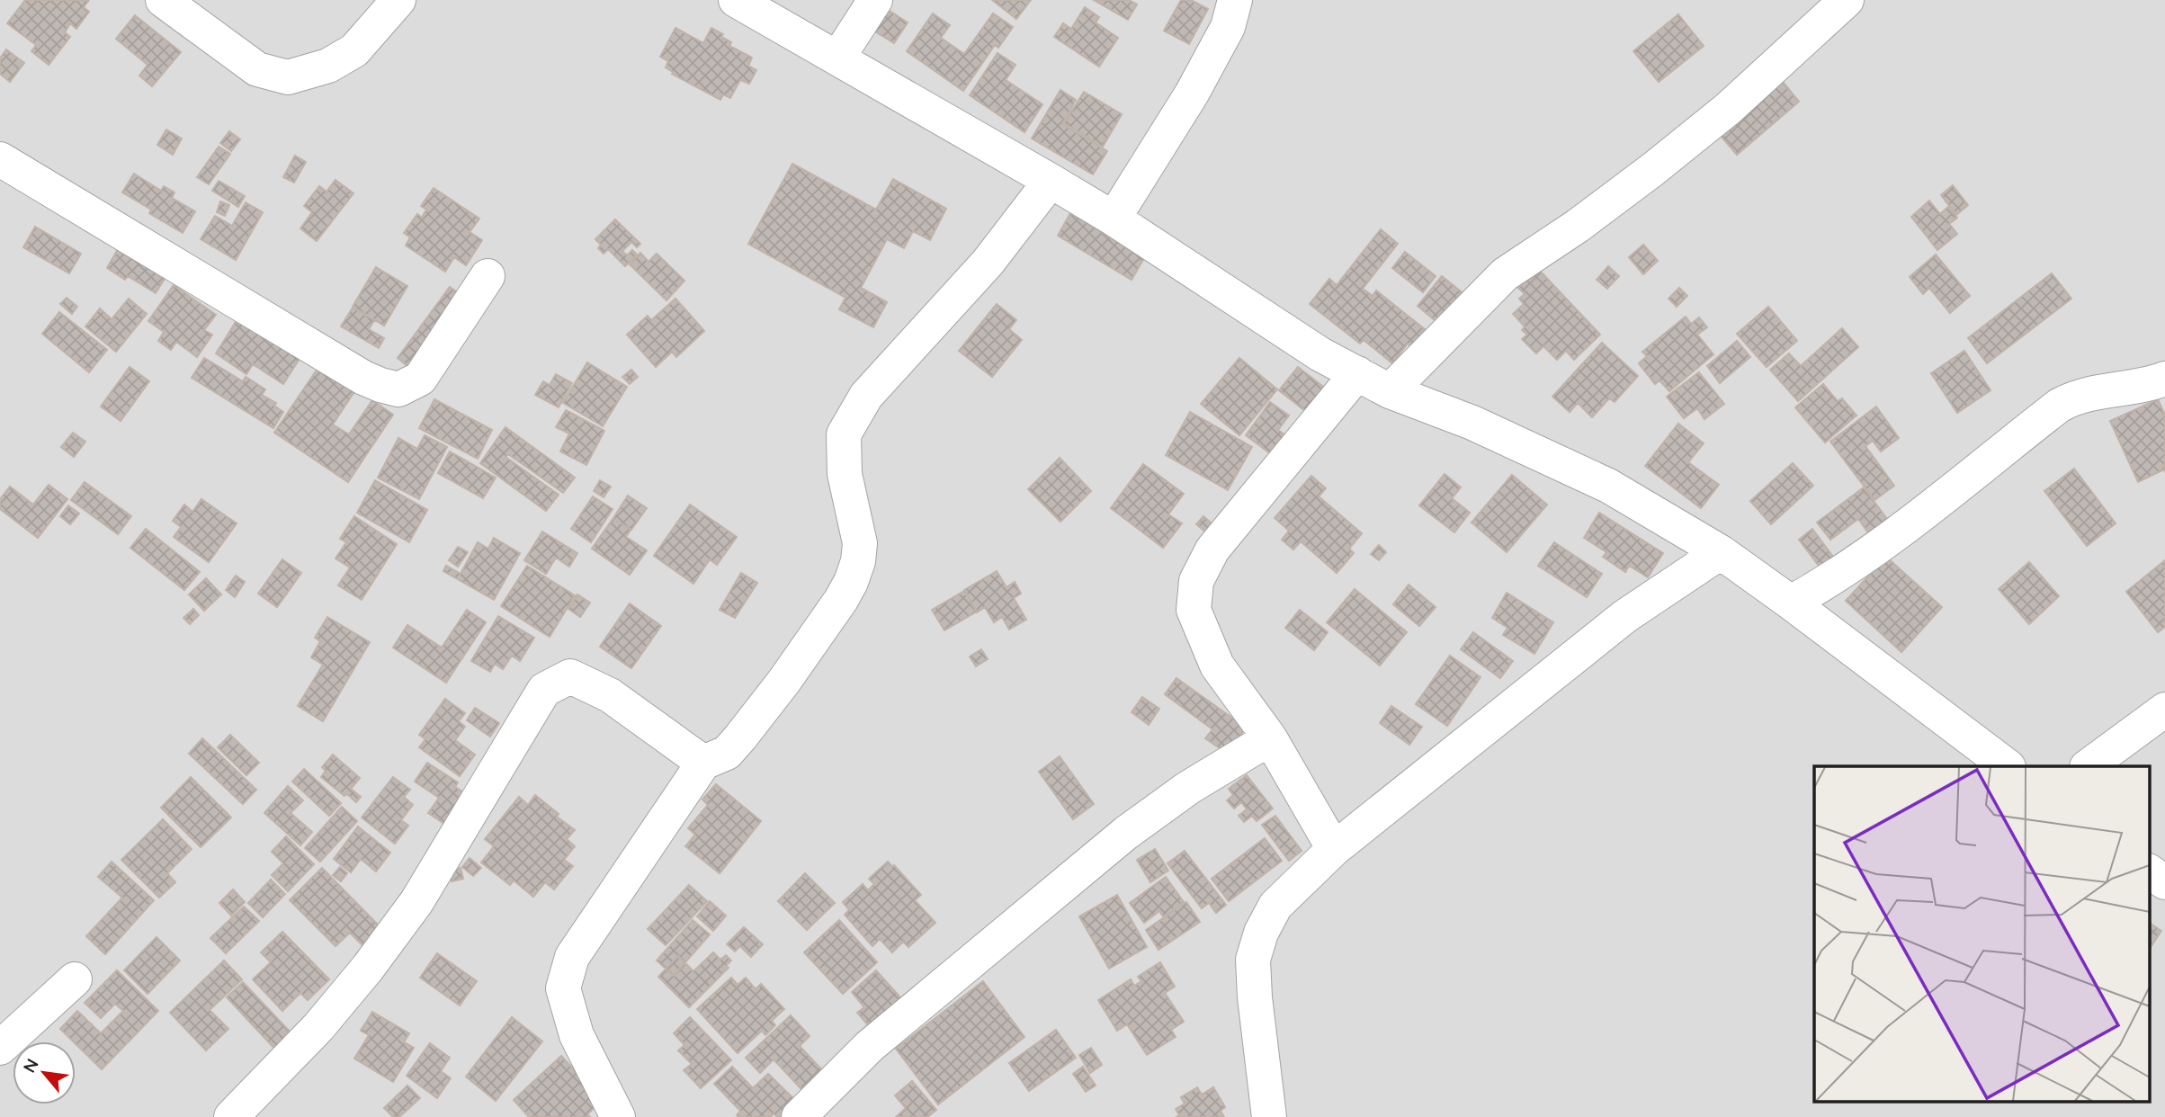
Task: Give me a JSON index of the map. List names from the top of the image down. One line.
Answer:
{"north":"top left"}
